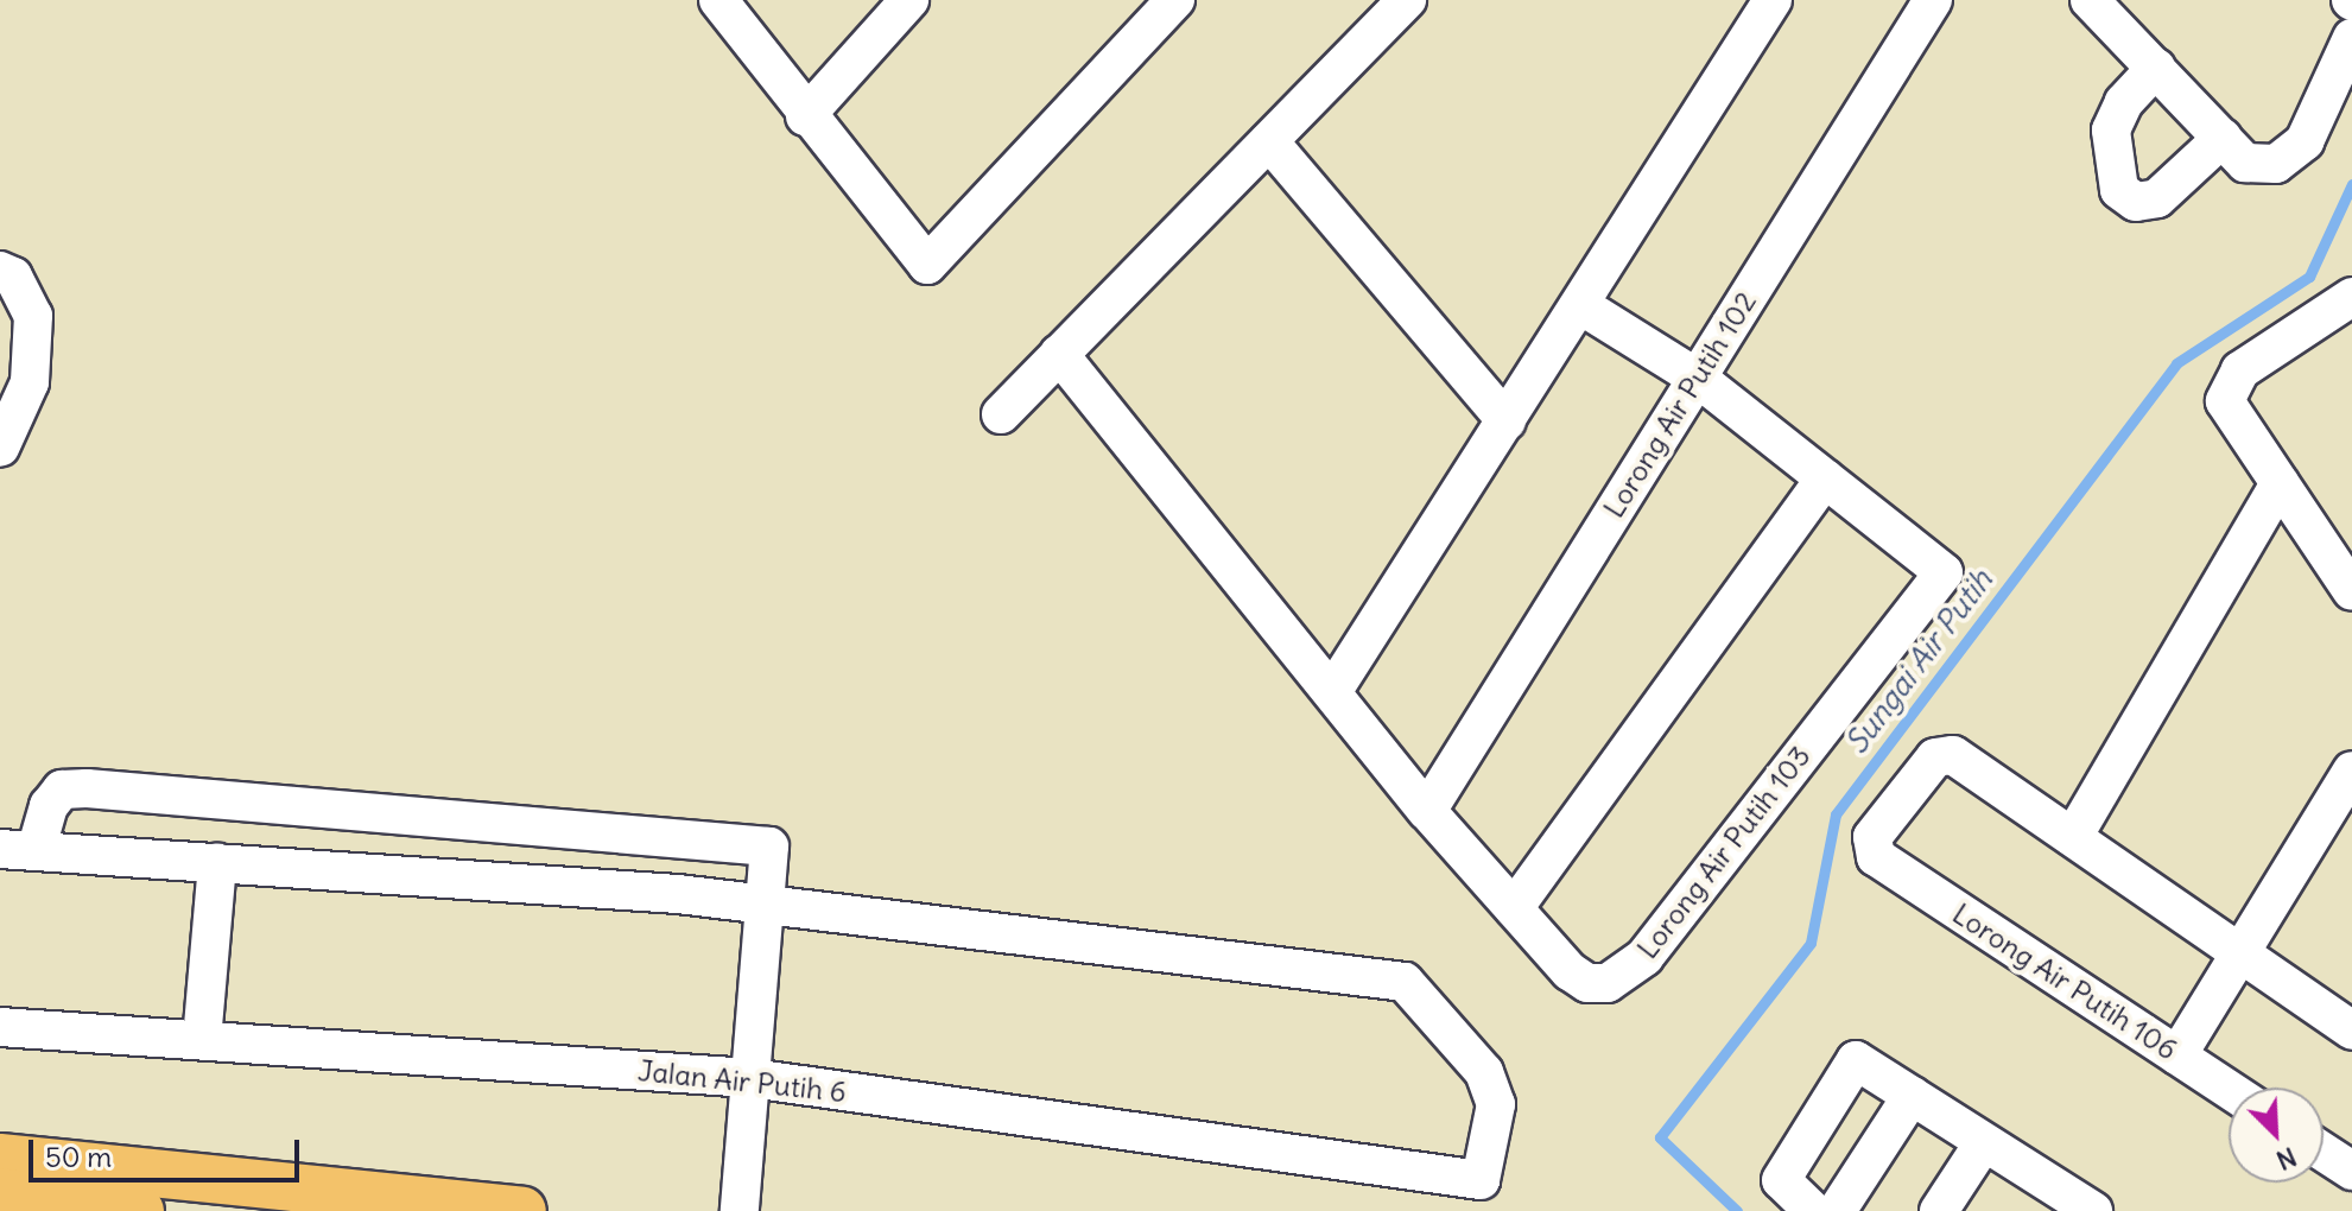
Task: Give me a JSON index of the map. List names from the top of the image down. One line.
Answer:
{"streets":{"street":["Lorong Air Putih 102","Lorong Air Putih 103","Lorong Air Putih 106","Jalan Air Putih 6"]},"crossings":[["Lorong Air Putih 102","Lorong Air Putih 103"]],"water":["Sungai Air Putih"],"scale_bar":"50 m","north":"bottom right"}
